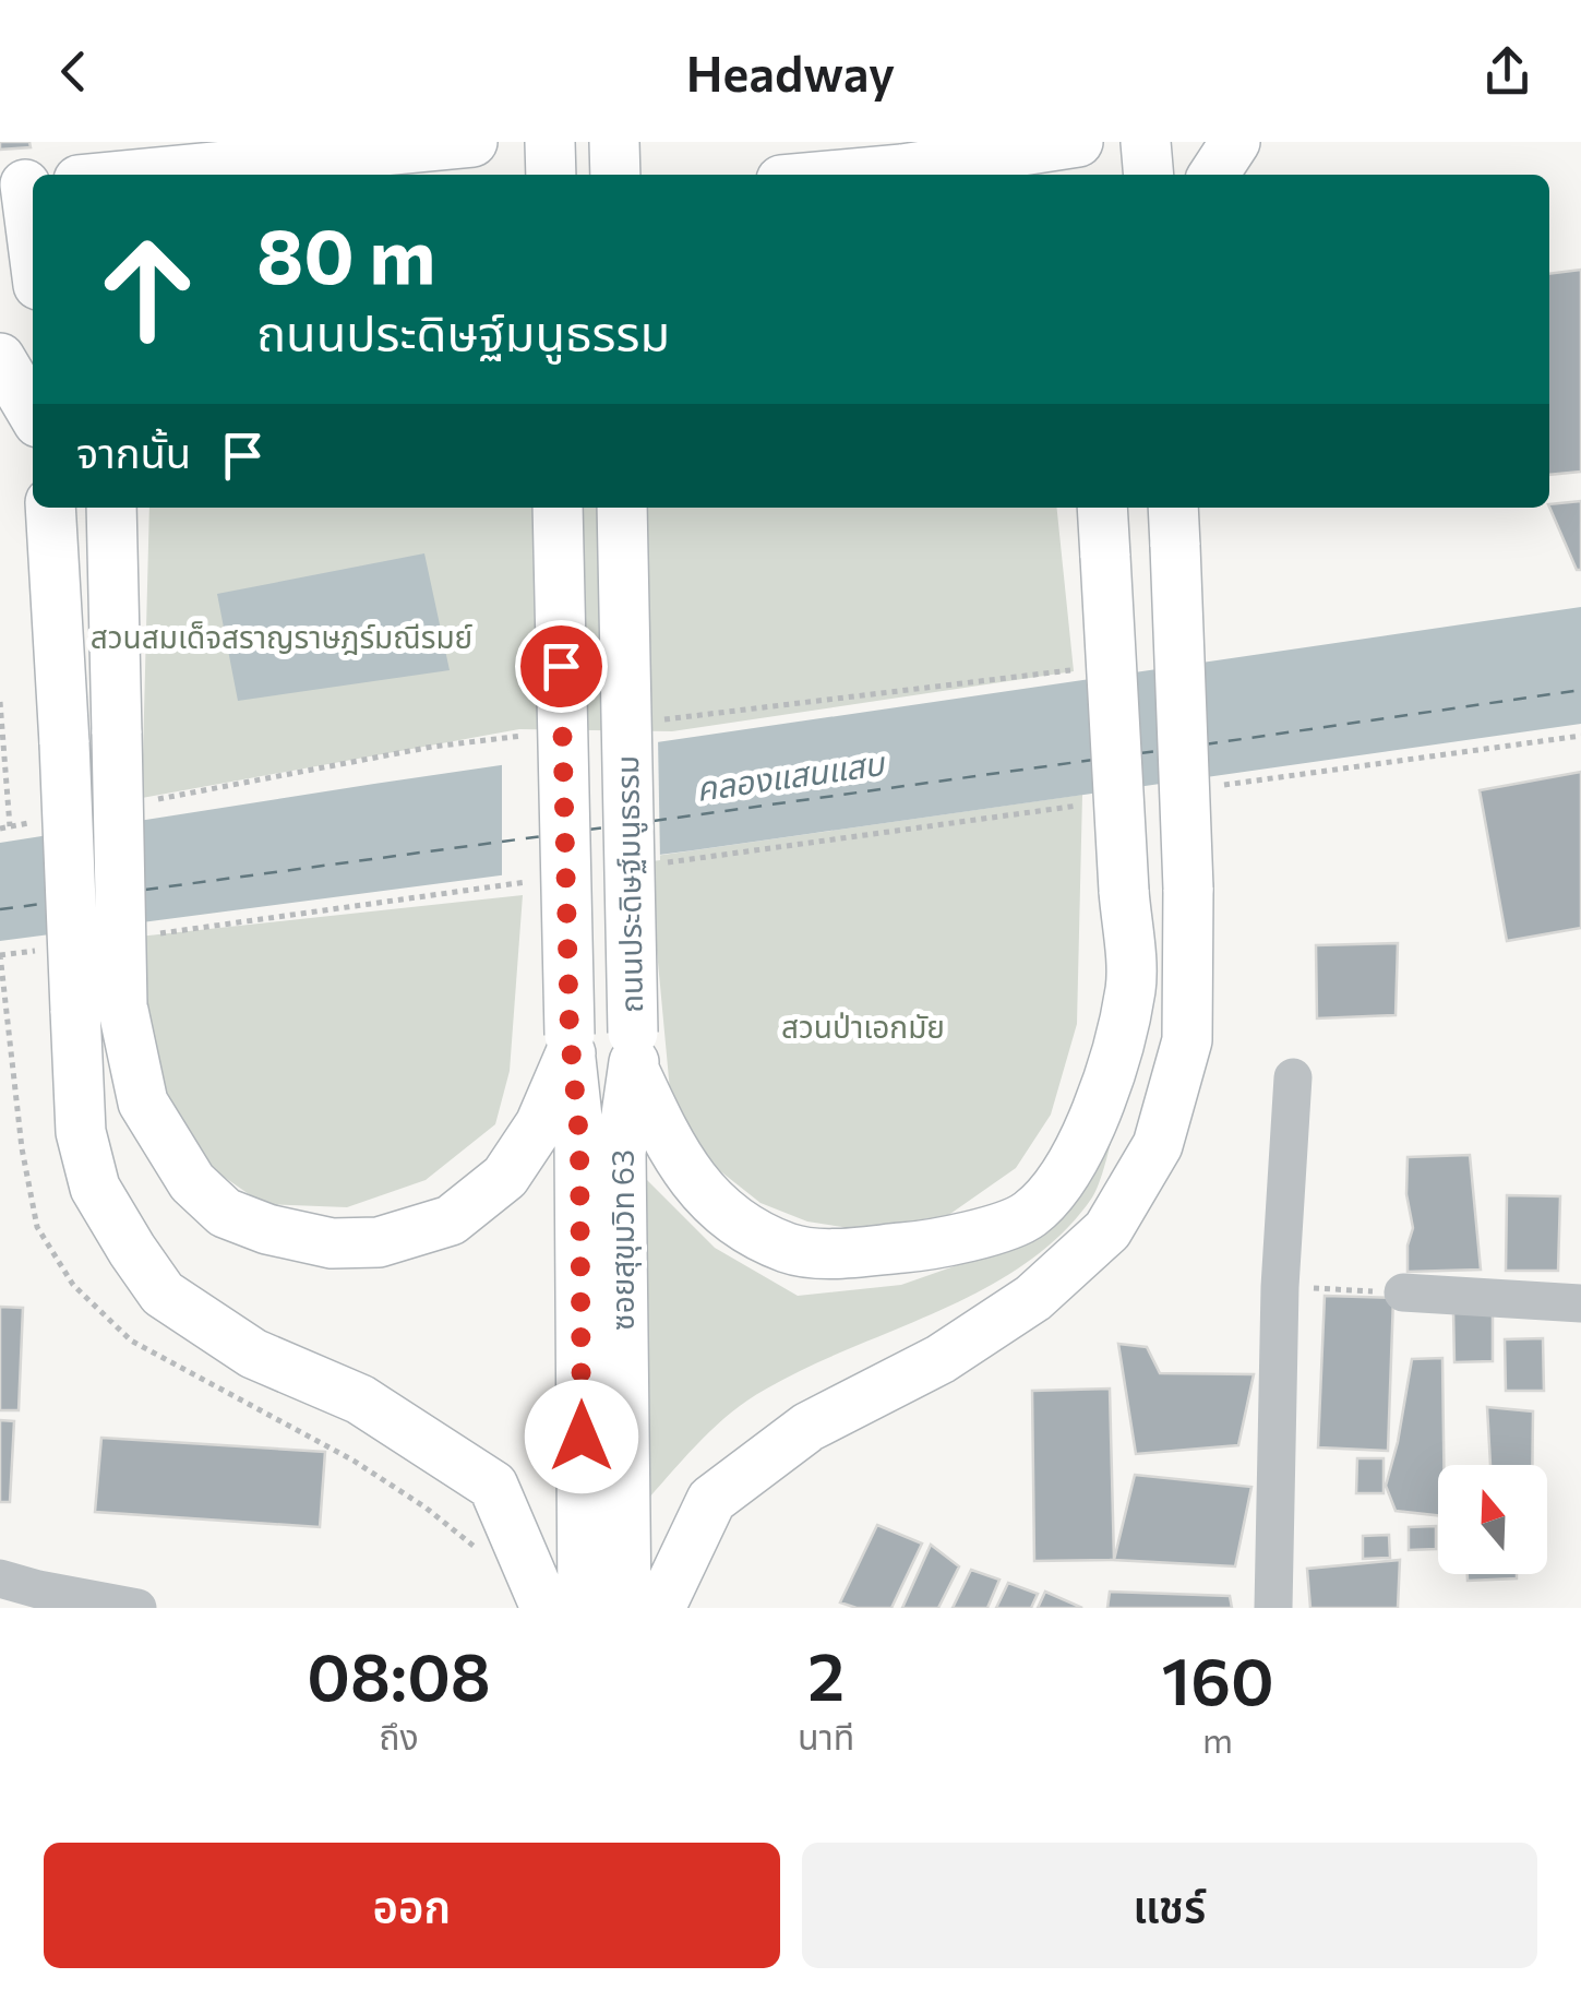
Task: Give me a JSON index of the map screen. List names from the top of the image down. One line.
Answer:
{"streets":{"main road":["ถนนประดิษฐ์มนูธรรม","ซอยสุขุมวิท 63"]},"crossings":[["ถนนประดิษฐ์มนูธรรม","ซอยสุขุมวิท 63"]],"water":["คลองแสนแสบ"],"parks":["สวนสมเด็จสราญราษฎร์มณีรมย์","สวนป่าเอกมัย"],"north":"top","page":{"header":"Headway","turn":["80 m","ถนนประดิษฐ์มนูธรรม"],"then":"จากนั้น","eta":["08:08","ถึง","2","นาที","160","m"],"buttons":["ออก","แชร์"]}}
